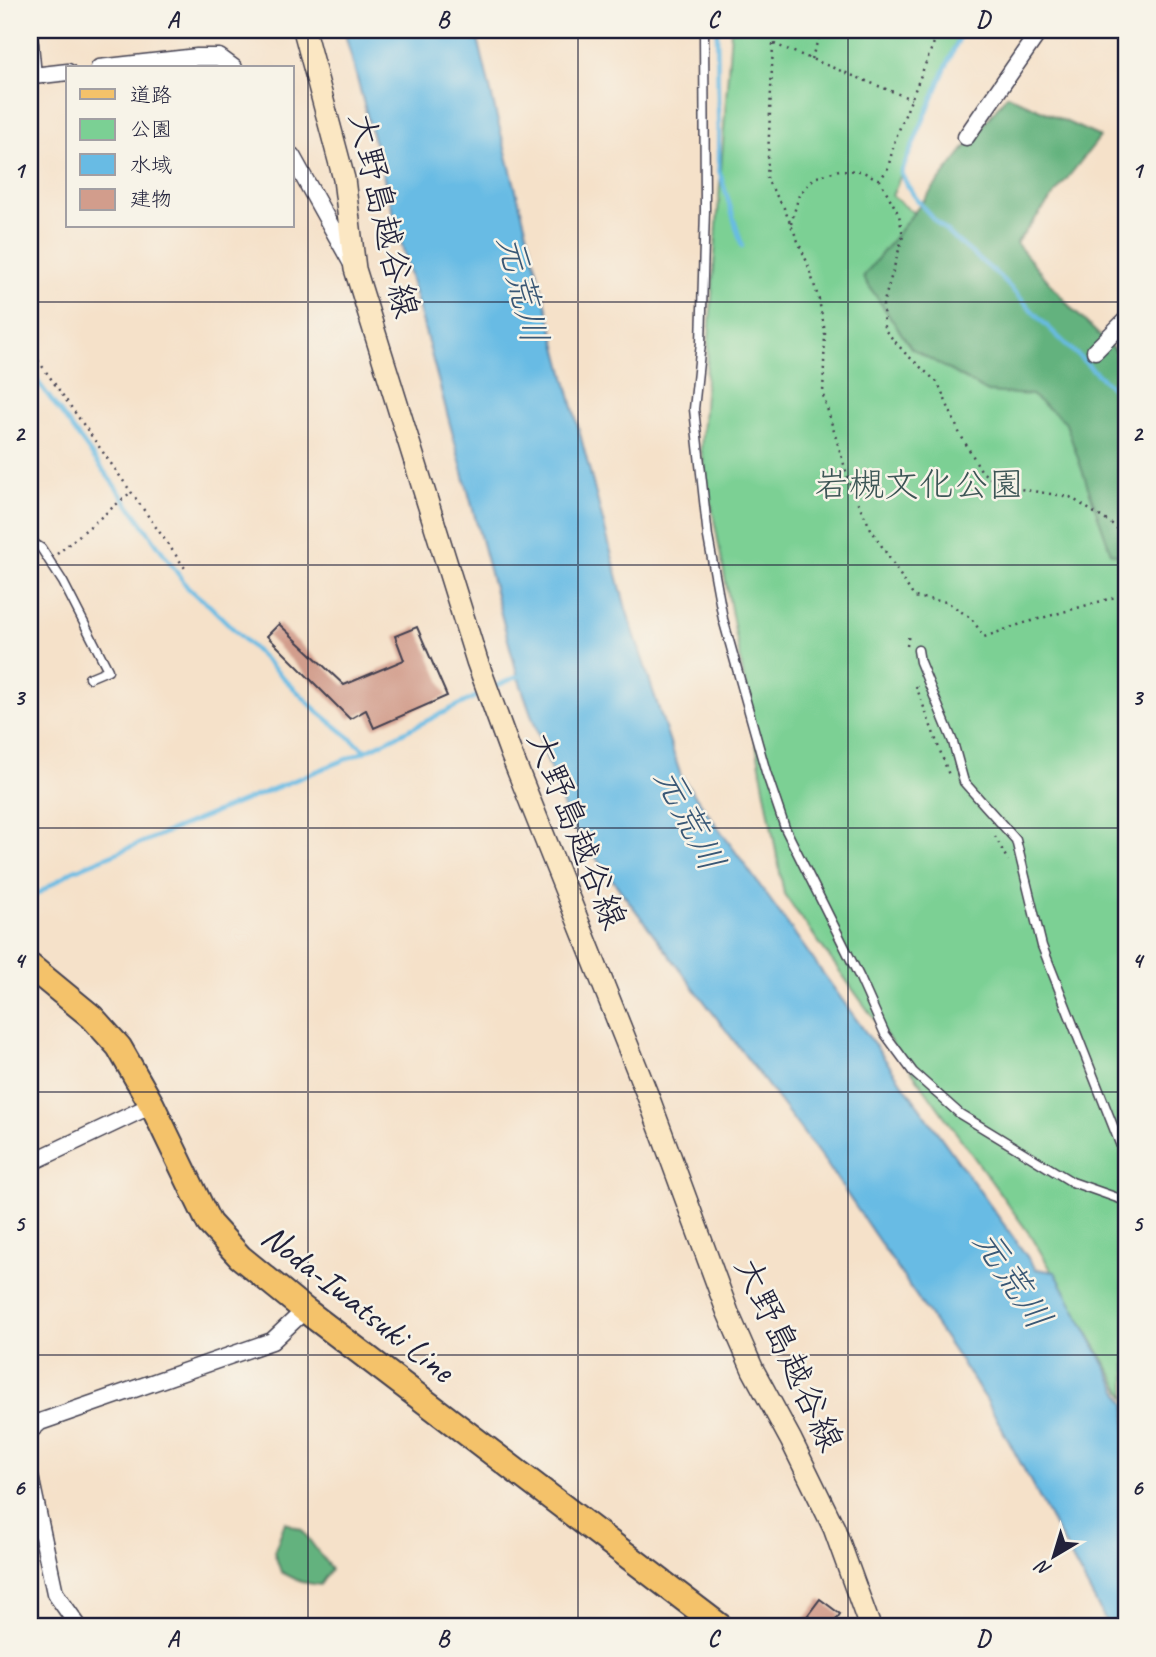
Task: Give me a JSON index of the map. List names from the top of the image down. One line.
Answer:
{"streets":{"main road":["大野島越谷線","Noda-Iwatsuki Line"]},"water":["元荒川"],"parks":["岩槻文化公園"],"legend":["道路","公園","水域","建物"],"north":"bottom left","grid":{"columns":["A","B","C","D"],"rows":["1","2","3","4","5","6"]}}
